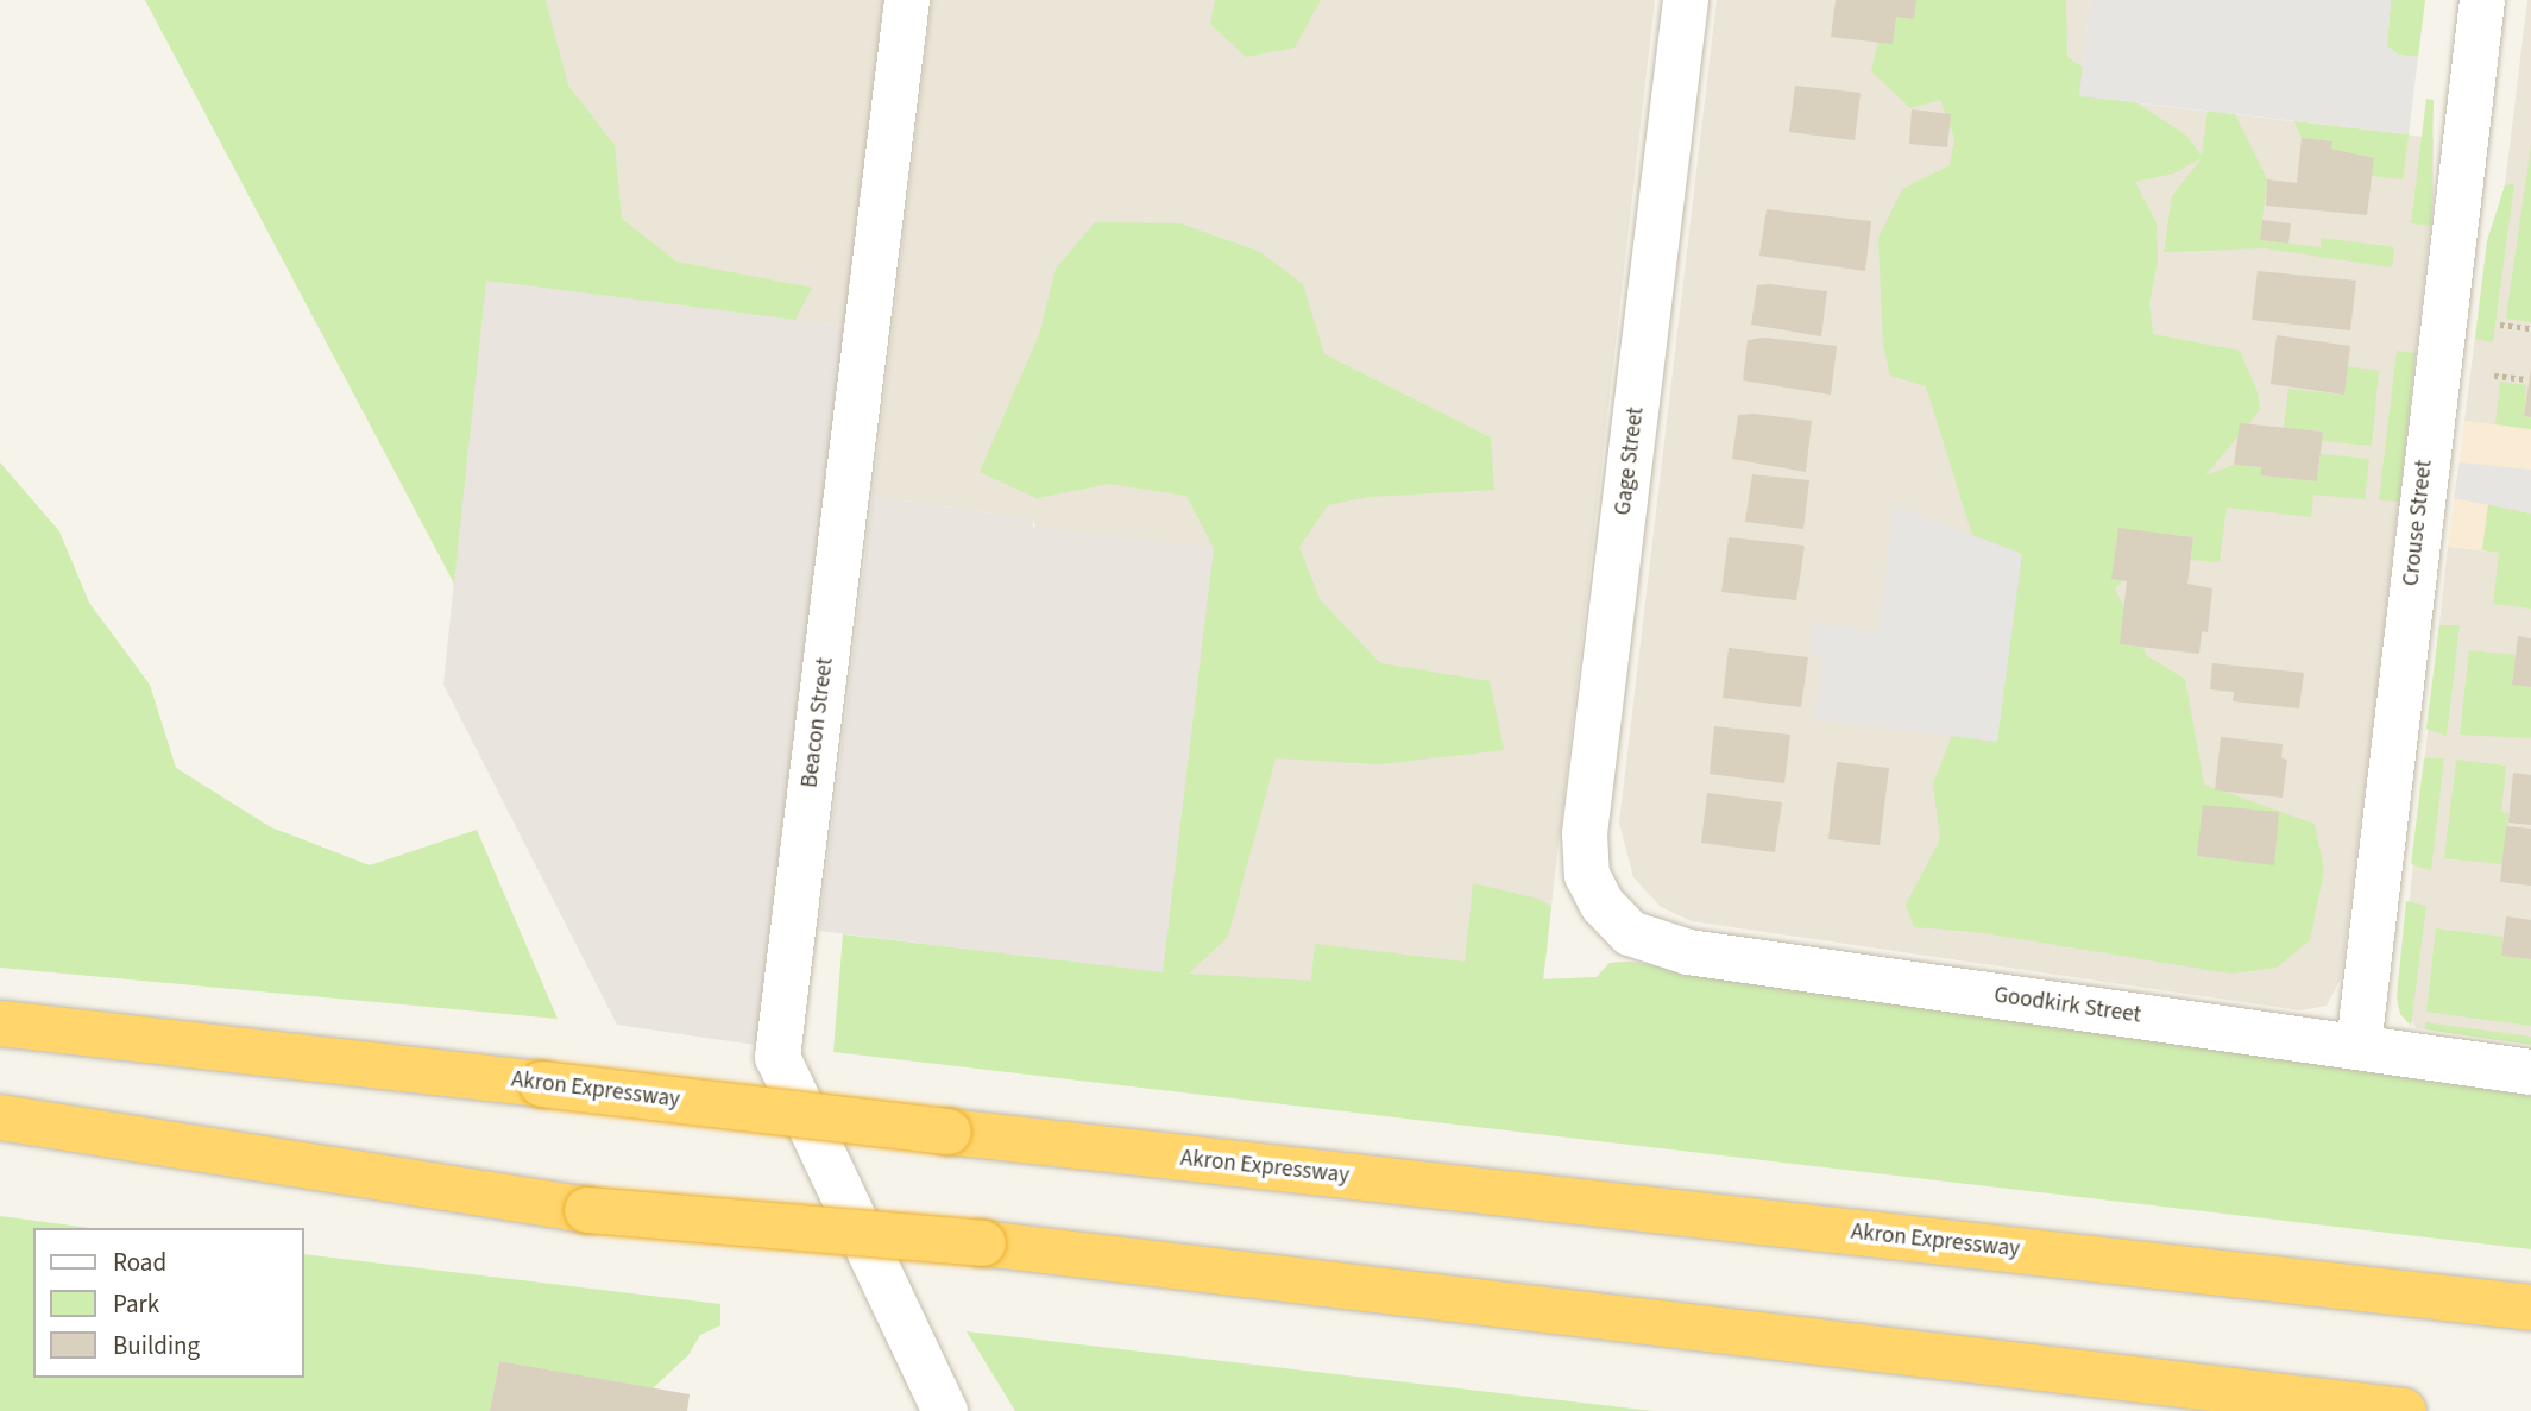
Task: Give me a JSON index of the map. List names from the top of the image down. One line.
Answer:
{"streets":{"highway":["Akron Expressway"],"street":["Gage Street","Crouse Street","Beacon Street","Goodkirk Street"]},"crossings":[["Gage Street","Goodkirk Street"],["Crouse Street","Goodkirk Street"]],"legend":["Road","Park","Building"]}
